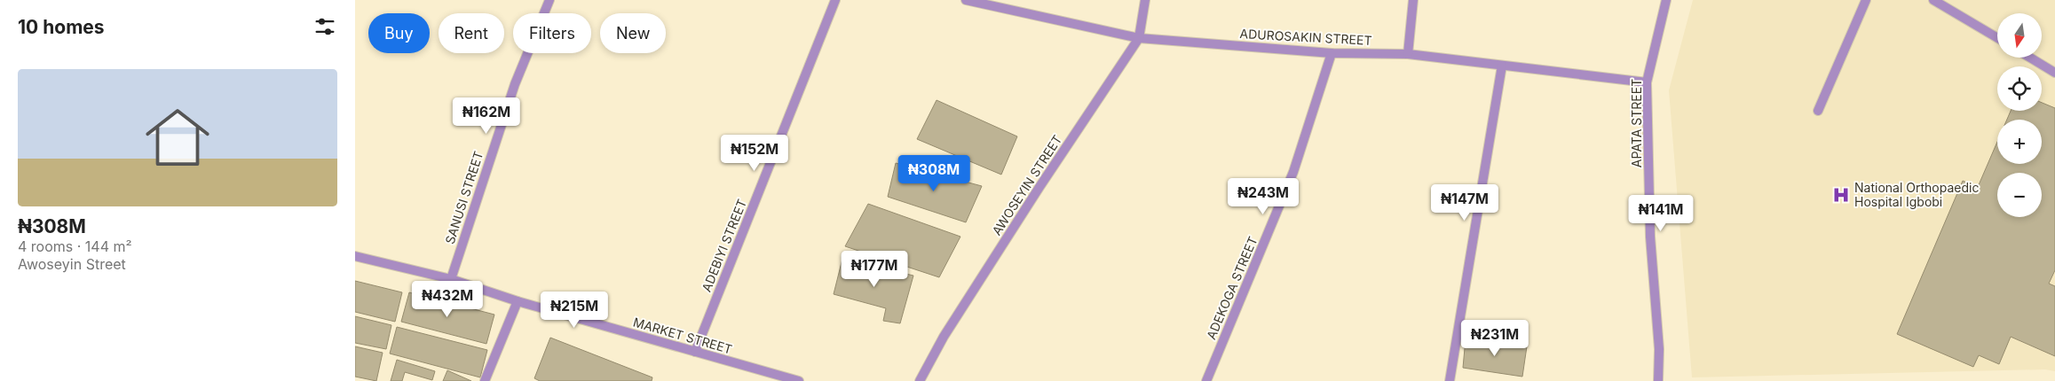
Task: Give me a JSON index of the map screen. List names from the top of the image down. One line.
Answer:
{"streets":{"street":["ADUROSAKIN STREET","APATA STREET","AWOSEYIN STREET","SANUSI STREET","ADEBIYI STREET","ADEKOGA STREET","MARKET STREET"]},"crossings":[["ADUROSAKIN STREET","APATA STREET"],["ADUROSAKIN STREET","AWOSEYIN STREET"],["ADUROSAKIN STREET","ADEKOGA STREET"],["SANUSI STREET","MARKET STREET"],["ADEBIYI STREET","MARKET STREET"]],"places":{"hospital":["National Orthopaedic Hospital Igbobi"]},"north":"bottom","page":{"heading":"10 homes","map_buttons":["+","−"],"chip":["Buy","Rent","Filters","New"],"list":[{"name":"₦308M","note":"4 rooms · 144 m² · Awoseyin Street"}],"price":["₦162M","₦152M","₦308M","₦243M","₦147M","₦141M","₦177M","₦432M","₦215M","₦231M"]}}
